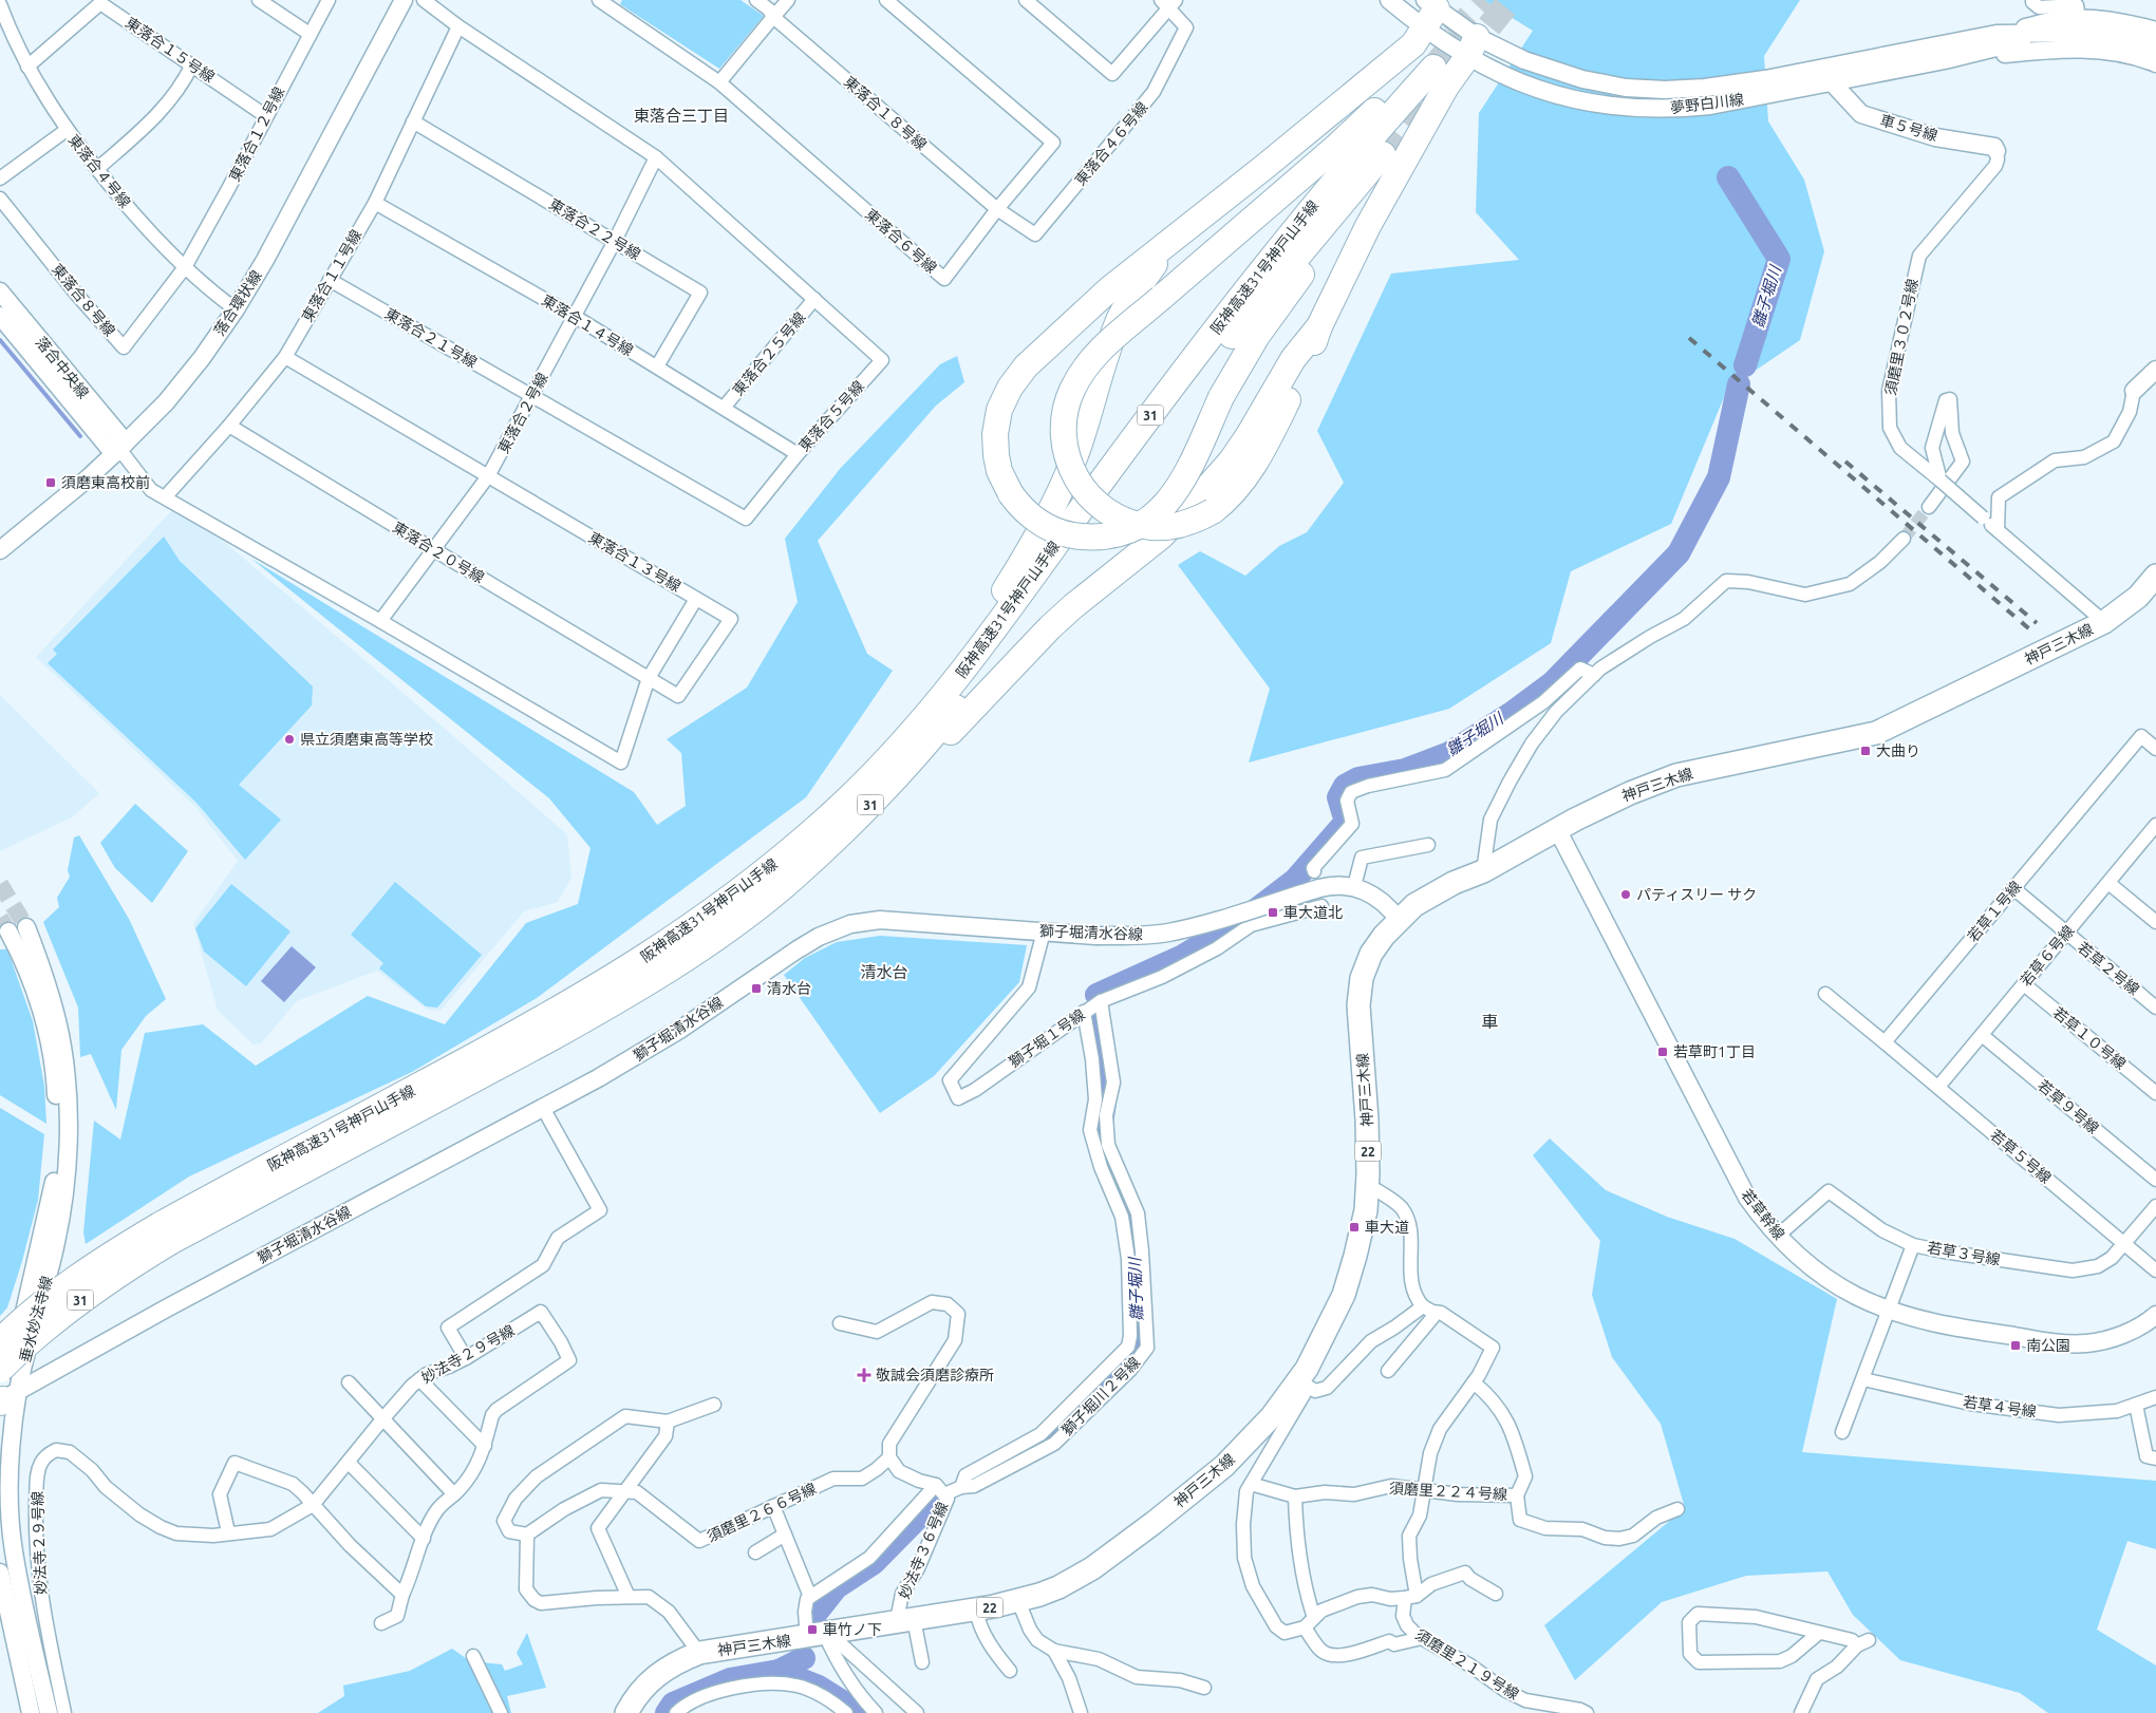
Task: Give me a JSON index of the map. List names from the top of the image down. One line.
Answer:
{"streets":{"highway":["阪神高速31号神戸山手線","31"],"main road":["神戸三木線","22"],"street":["東落合１５号線","夢野白川線","東落合１８号線","車５号線","東落合１２号線","東落合４６号線","東落合４号線","東落合２２号線","東落合６号線","東落合１１号線","東落合８号線","落合環状線","東落合１４号線","須磨里３０２号線","東落合２１号線","東落合２５号線","落合中央線","東落合２号線","東落合５号線","東落合２０号線","東落合１３号線","若草１号線","獅子堀清水谷線","若草６号線","若草２号線","獅子堀１号線","若草１０号線","若草９号線","若草５号線","若草幹線","若草３号線","垂水妙法寺線","妙法寺２９号線","獅子堀川２号線","若草４号線","須磨里２２４号線","須磨里２６６号線","妙法寺３６号線","須磨里２１９号線"]},"crossings":[["東落合１５号線","東落合１２号線"],["東落合１５号線","東落合４号線"],["夢野白川線","車５号線"],["夢野白川線","31"],["東落合１８号線","東落合４６号線"],["東落合１８号線","東落合６号線"],["車５号線","須磨里３０２号線"],["東落合１２号線","東落合４号線"],["東落合１２号線","東落合８号線"],["東落合４６号線","東落合６号線"],["東落合４号線","東落合８号線"],["東落合４号線","落合環状線"],["東落合２２号線","東落合１１号線"],["東落合２２号線","東落合１４号線"],["東落合２２号線","東落合２号線"],["阪神高速31号神戸山手線","31"],["東落合１１号線","東落合１４号線"],["東落合１１号線","東落合２１号線"],["東落合１１号線","東落合２０号線"],["東落合１１号線","東落合１３号線"],["落合環状線","落合中央線"],["東落合１４号線","東落合２５号線"],["東落合１４号線","東落合２号線"],["東落合１４号線","東落合５号線"],["須磨里３０２号線","神戸三木線"],["東落合２１号線","東落合２号線"],["東落合２１号線","東落合５号線"],["東落合２５号線","東落合５号線"],["東落合２号線","東落合５号線"],["東落合２号線","東落合２０号線"],["東落合２号線","東落合１３号線"],["東落合２０号線","東落合１３号線"],["神戸三木線","獅子堀清水谷線"],["神戸三木線","若草幹線"],["神戸三木線","妙法寺３６号線"],["若草１号線","若草２号線"],["若草１号線","若草５号線"],["獅子堀清水谷線","獅子堀１号線"],["獅子堀清水谷線","垂水妙法寺線"],["若草６号線","若草２号線"],["若草６号線","若草１０号線"],["若草６号線","若草９号線"],["若草６号線","若草５号線"],["獅子堀１号線","獅子堀川２号線"],["若草５号線","若草３号線"],["若草幹線","若草３号線"],["獅子堀川２号線","妙法寺３６号線"],["須磨里２２４号線","須磨里２１９号線"],["須磨里２６６号線","妙法寺３６号線"]],"districts":["東落合三丁目","清水台","車"],"water":["雛子堀川"],"places":{"transit":["須磨東高校前","大曲り","車大道北","清水台","若草町1丁目","車大道","南公園","車竹ノ下"],"other":["県立須磨東高等学校","パティスリー サク"],"health":["敬誠会須磨診療所"]}}
